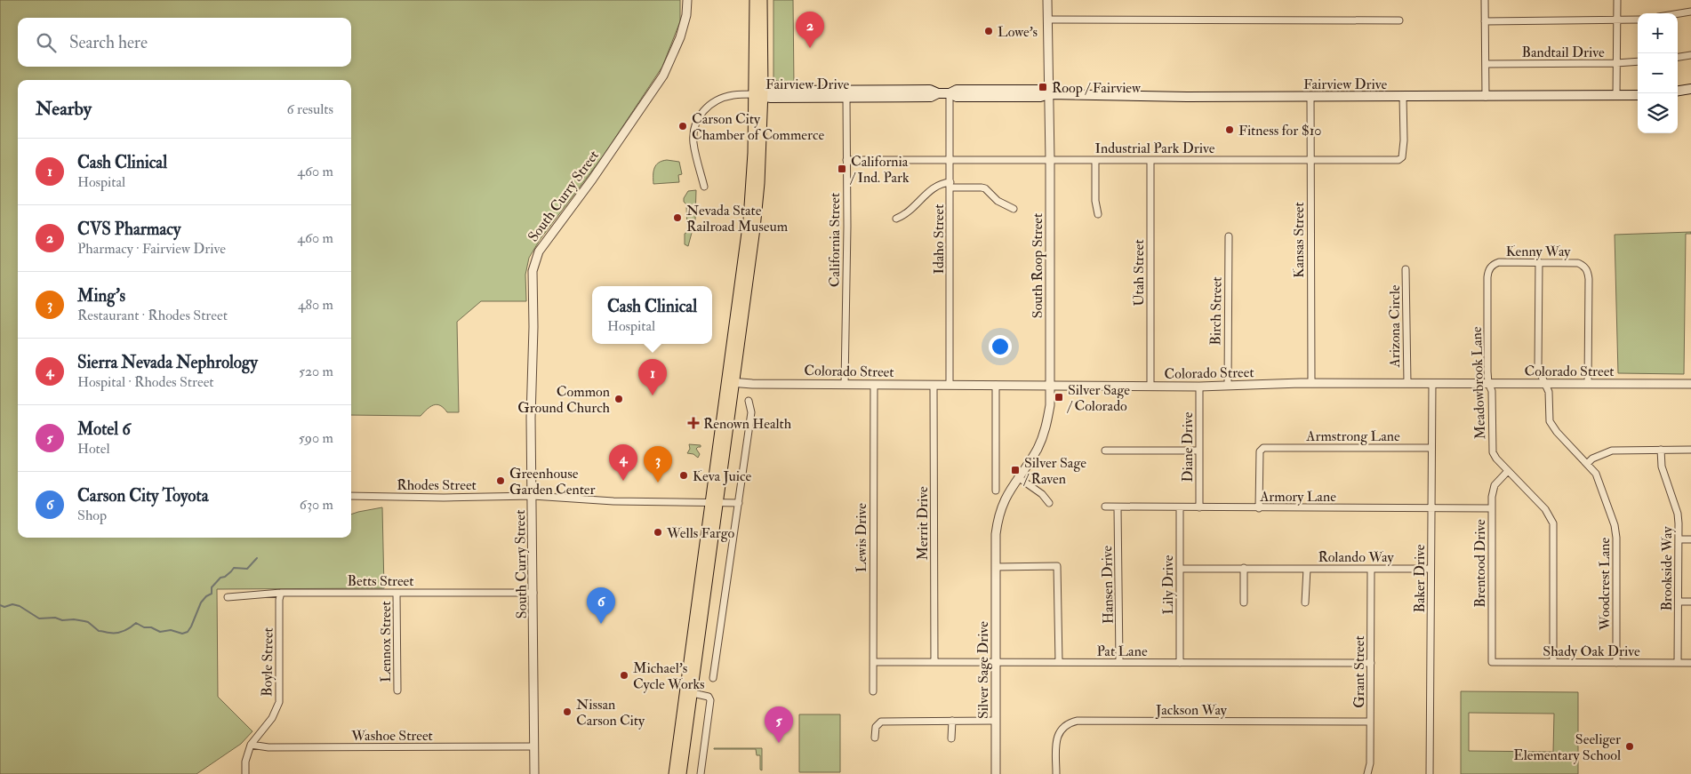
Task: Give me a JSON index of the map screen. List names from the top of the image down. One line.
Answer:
{"streets":{"main road":["Fairview Drive"],"street":["Bandtail Drive","Industrial Park Drive","South Curry Street","Idaho Street","California Street","Kansas Street","Kenny Way","South Roop Street","Utah Street","Birch Street","Arizona Circle","Colorado Street","Meadowbrook Lane","Armstrong Lane","Diane Drive","Rhodes Street","Armory Lane","Merrit Drive","Lewis Drive","Rolando Way","Brentood Drive","Brookside Way","Baker Drive","Betts Street","Woodcrest Lane","Hansen Drive","Lily Drive","Lennox Street","Pat Lane","Shady Oak Drive","Boyle Street","Silver Sage Drive","Grant Street","Jackson Way","Washoe Street"]},"crossings":[["Fairview Drive","Industrial Park Drive"],["Fairview Drive","Idaho Street"],["Fairview Drive","California Street"],["Fairview Drive","Kansas Street"],["Fairview Drive","South Roop Street"],["Industrial Park Drive","Idaho Street"],["Industrial Park Drive","California Street"],["Industrial Park Drive","Kansas Street"],["Industrial Park Drive","South Roop Street"],["Industrial Park Drive","Utah Street"],["South Curry Street","Rhodes Street"],["South Curry Street","Betts Street"],["South Curry Street","Washoe Street"],["Idaho Street","Colorado Street"],["California Street","Colorado Street"],["Kansas Street","Colorado Street"],["Kenny Way","Colorado Street"],["Kenny Way","Meadowbrook Lane"],["Kenny Way","Woodcrest Lane"],["South Roop Street","Colorado Street"],["South Roop Street","Silver Sage Drive"],["Utah Street","Colorado Street"],["Birch Street","Colorado Street"],["Arizona Circle","Colorado Street"],["Colorado Street","Meadowbrook Lane"],["Colorado Street","Diane Drive"],["Colorado Street","Merrit Drive"],["Colorado Street","Lewis Drive"],["Colorado Street","Baker Drive"],["Colorado Street","Woodcrest Lane"],["Meadowbrook Lane","Brentood Drive"],["Meadowbrook Lane","Shady Oak Drive"],["Armstrong Lane","Armory Lane"],["Armstrong Lane","Baker Drive"],["Diane Drive","Armory Lane"],["Armory Lane","Brentood Drive"],["Armory Lane","Baker Drive"],["Armory Lane","Hansen Drive"],["Armory Lane","Lily Drive"],["Merrit Drive","Pat Lane"],["Lewis Drive","Pat Lane"],["Rolando Way","Baker Drive"],["Rolando Way","Lily Drive"],["Rolando Way","Grant Street"],["Brentood Drive","Shady Oak Drive"],["Brookside Way","Shady Oak Drive"],["Betts Street","Lennox Street"],["Betts Street","Boyle Street"],["Woodcrest Lane","Shady Oak Drive"],["Hansen Drive","Pat Lane"],["Lily Drive","Pat Lane"],["Pat Lane","Silver Sage Drive"],["Pat Lane","Grant Street"],["Boyle Street","Washoe Street"],["Grant Street","Jackson Way"]],"places":{"other":["Lowe's","Carson City Chamber of Commerce","Fitness for $10","Nevada State Railroad Museum","Common Ground Church","Keva Juice","Greenhouse Garden Center","Wells Fargo","Michael's Cycle Works","Nissan Carson City","Seeliger Elementary School"],"transit":["Roop / Fairview","California / Ind. Park","Silver Sage / Colorado","Silver Sage / Raven"],"health":["Renown Health"]},"page":{"pins":["2","1","4","3","6","5"],"map_buttons":["+","−"],"search":"Search here","heading":["Nearby","6 results"],"list":[{"mark":"1","name":"Cash Clinical","note":"Hospital","value":"460 m"},{"mark":"2","name":"CVS Pharmacy","note":"Pharmacy · Fairview Drive","value":"460 m"},{"mark":"3","name":"Ming's","note":"Restaurant · Rhodes Street","value":"480 m"},{"mark":"4","name":"Sierra Nevada Nephrology","note":"Hospital · Rhodes Street","value":"520 m"},{"mark":"5","name":"Motel 6","note":"Hotel","value":"590 m"},{"mark":"6","name":"Carson City Toyota","note":"Shop","value":"630 m"}],"popup":["Cash Clinical","Hospital"]}}
